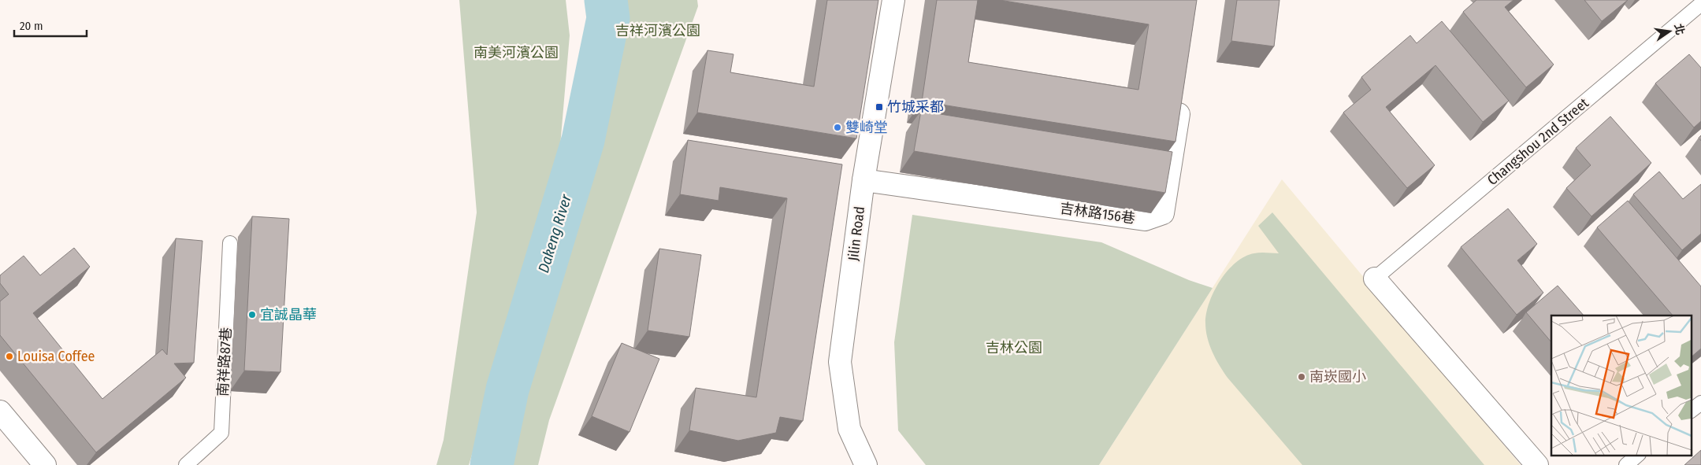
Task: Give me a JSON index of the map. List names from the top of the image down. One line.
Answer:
{"streets":{"street":["吉林路156巷","Jilin Road"],"lane":["Changshou 2nd Street","南祥路87巷"]},"crossings":[["吉林路156巷","Jilin Road"]],"water":["Dakeng River"],"parks":["吉祥河濱公園","南美河濱公園","吉林公園"],"places":{"transit":["竹城采都"],"other":["雙崎堂","宜誠晶華","Louisa Coffee","南崁國小"]},"scale_bar":"20 m","north":"right"}
